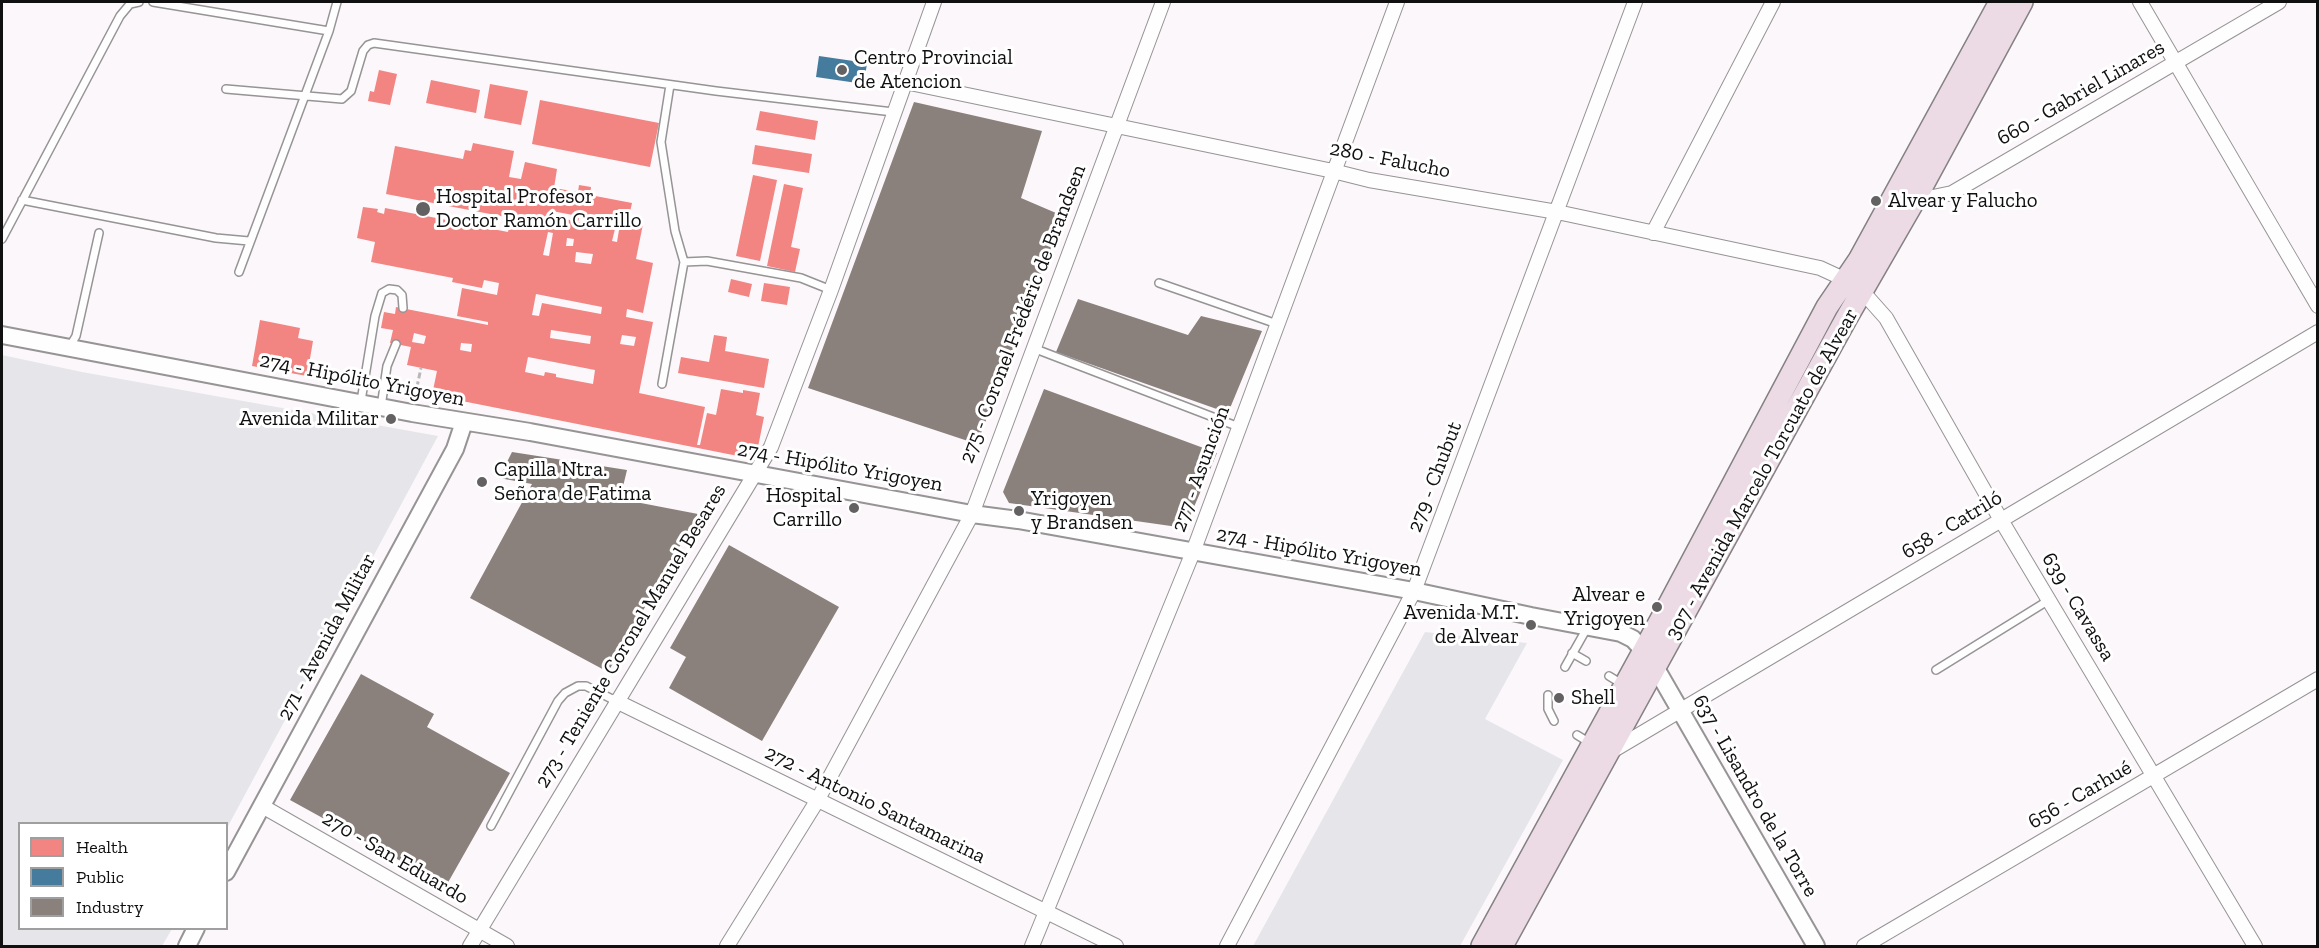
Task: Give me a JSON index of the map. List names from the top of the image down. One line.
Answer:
{"streets":{"main road":["307 - Avenida Marcelo Torcuato de Alvear"],"street":["660 - Gabriel Linares","280 - Falucho","275 - Coronel Frédéric de Brandsen","274 - Hipólito Yrigoyen","277 - Asunción","279 - Chubut","658 - Catriló","639 - Cavassa","273 - Teniente Coronel Manuel Besares","271 - Avenida Militar","656 - Carhué","637 - Lisandro de la Torre","272 - Antonio Santamarina","270 - San Eduardo"]},"crossings":[["660 - Gabriel Linares","307 - Avenida Marcelo Torcuato de Alvear"],["280 - Falucho","275 - Coronel Frédéric de Brandsen"],["280 - Falucho","277 - Asunción"],["280 - Falucho","307 - Avenida Marcelo Torcuato de Alvear"],["280 - Falucho","279 - Chubut"],["280 - Falucho","639 - Cavassa"],["280 - Falucho","273 - Teniente Coronel Manuel Besares"],["275 - Coronel Frédéric de Brandsen","274 - Hipólito Yrigoyen"],["275 - Coronel Frédéric de Brandsen","272 - Antonio Santamarina"],["274 - Hipólito Yrigoyen","277 - Asunción"],["274 - Hipólito Yrigoyen","307 - Avenida Marcelo Torcuato de Alvear"],["274 - Hipólito Yrigoyen","279 - Chubut"],["274 - Hipólito Yrigoyen","273 - Teniente Coronel Manuel Besares"],["274 - Hipólito Yrigoyen","271 - Avenida Militar"],["274 - Hipólito Yrigoyen","637 - Lisandro de la Torre"],["277 - Asunción","272 - Antonio Santamarina"],["307 - Avenida Marcelo Torcuato de Alvear","658 - Catriló"],["307 - Avenida Marcelo Torcuato de Alvear","639 - Cavassa"],["307 - Avenida Marcelo Torcuato de Alvear","637 - Lisandro de la Torre"],["658 - Catriló","639 - Cavassa"],["658 - Catriló","637 - Lisandro de la Torre"],["639 - Cavassa","656 - Carhué"],["273 - Teniente Coronel Manuel Besares","272 - Antonio Santamarina"],["273 - Teniente Coronel Manuel Besares","270 - San Eduardo"],["271 - Avenida Militar","270 - San Eduardo"]],"places":["Centro Provincial de Atencion","Alvear y Falucho","Hospital Profesor Doctor Ramón Carrillo","Avenida Militar","Capilla Ntra. Señora de Fatima","Hospital Carrillo","Yrigoyen y Brandsen","Alvear e Yrigoyen","Avenida M.T. de Alvear","Shell"],"legend":["Health","Public","Industry"]}
